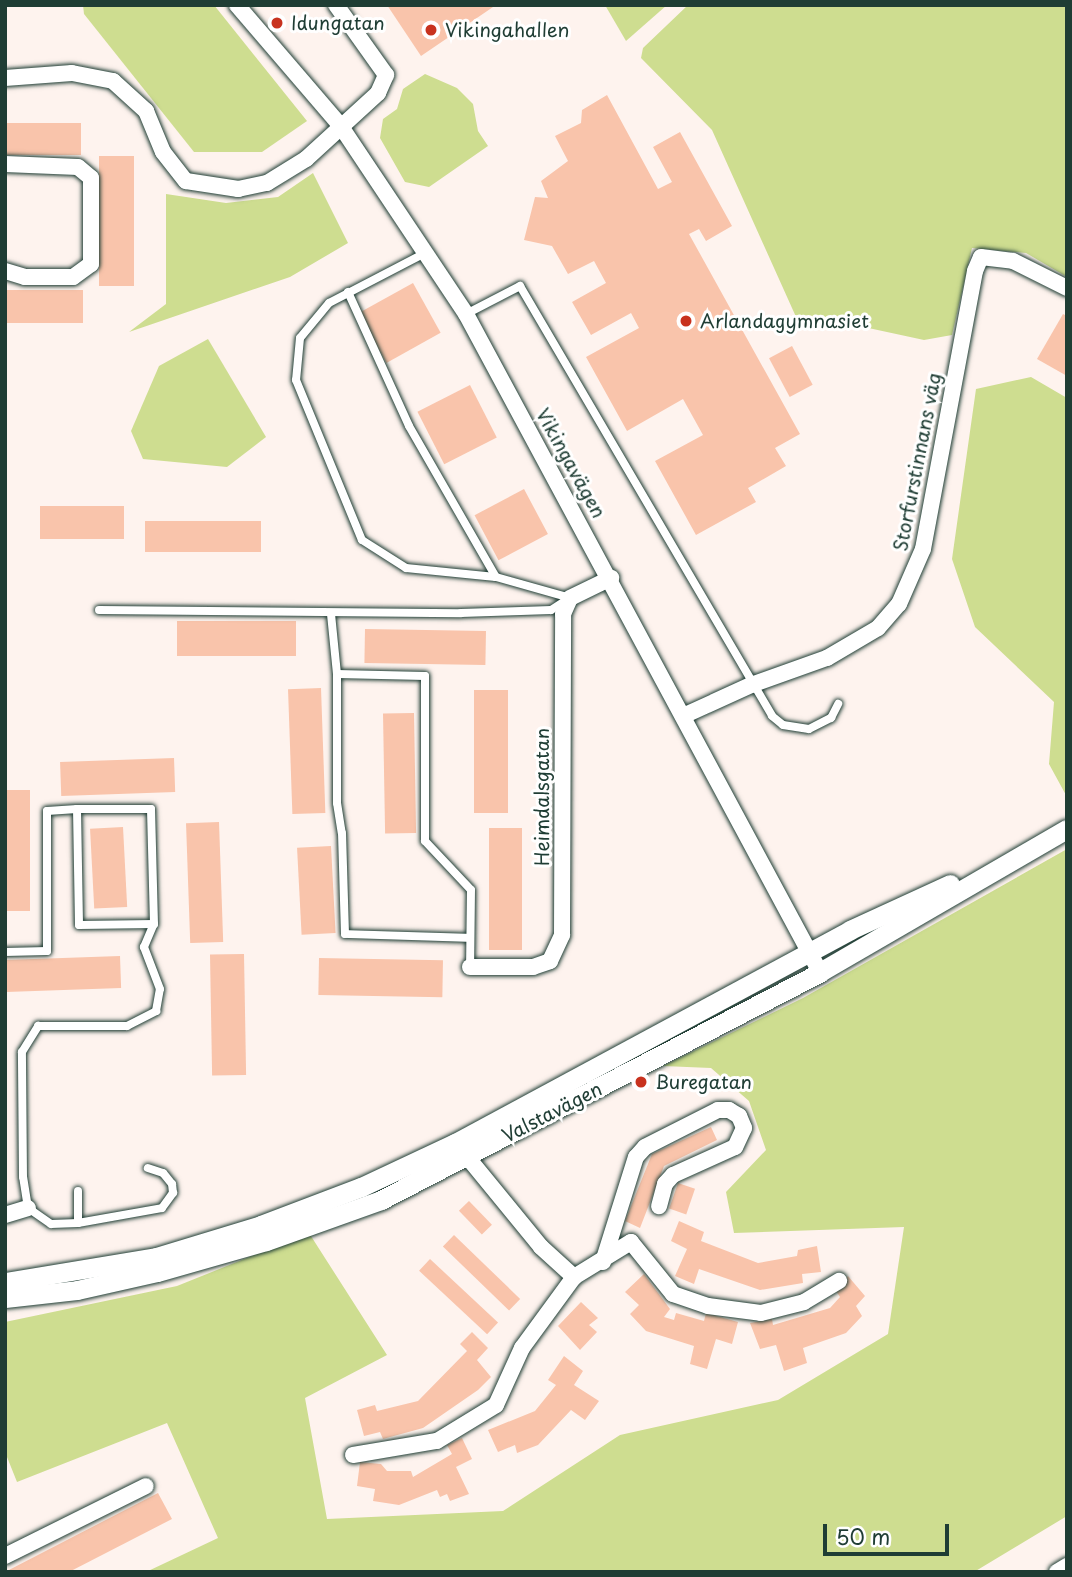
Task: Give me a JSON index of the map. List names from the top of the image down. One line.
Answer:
{"streets":{"street":["Storfurstinnans väg","Vikingavägen","Heimdalsgatan","Valstavägen"]},"crossings":[["Storfurstinnans väg","Vikingavägen"],["Vikingavägen","Valstavägen"]],"places":["Idungatan","Vikingahallen","Arlandagymnasiet","Buregatan"],"scale_bar":"50 m"}
